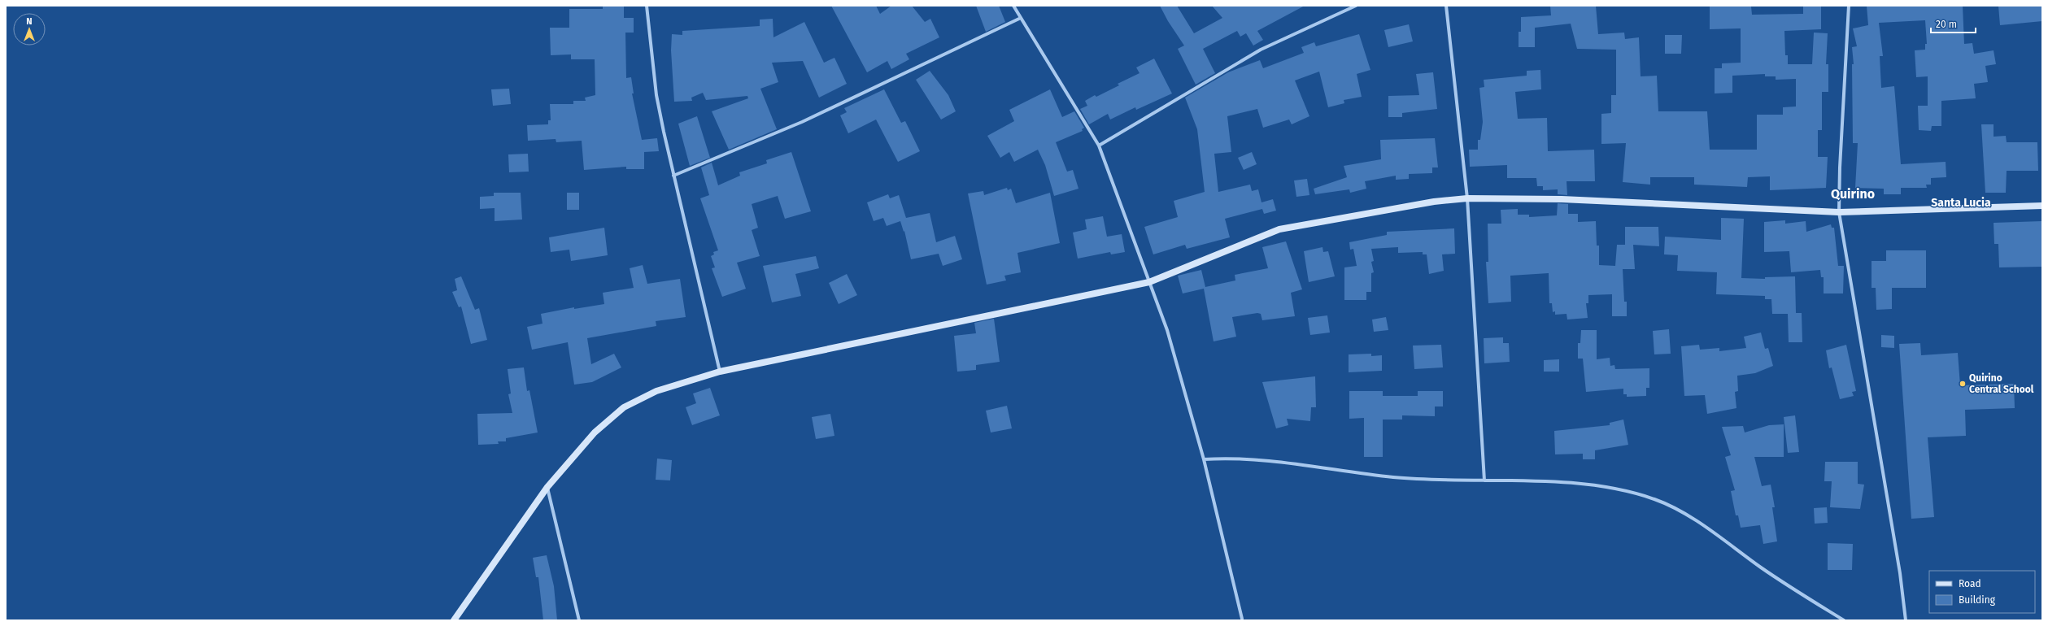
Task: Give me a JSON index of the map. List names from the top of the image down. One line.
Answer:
{"districts":["Quirino","Santa Lucia"],"places":["Quirino Central School"],"legend":["Road","Building"],"scale_bar":"20 m","north":"top"}
